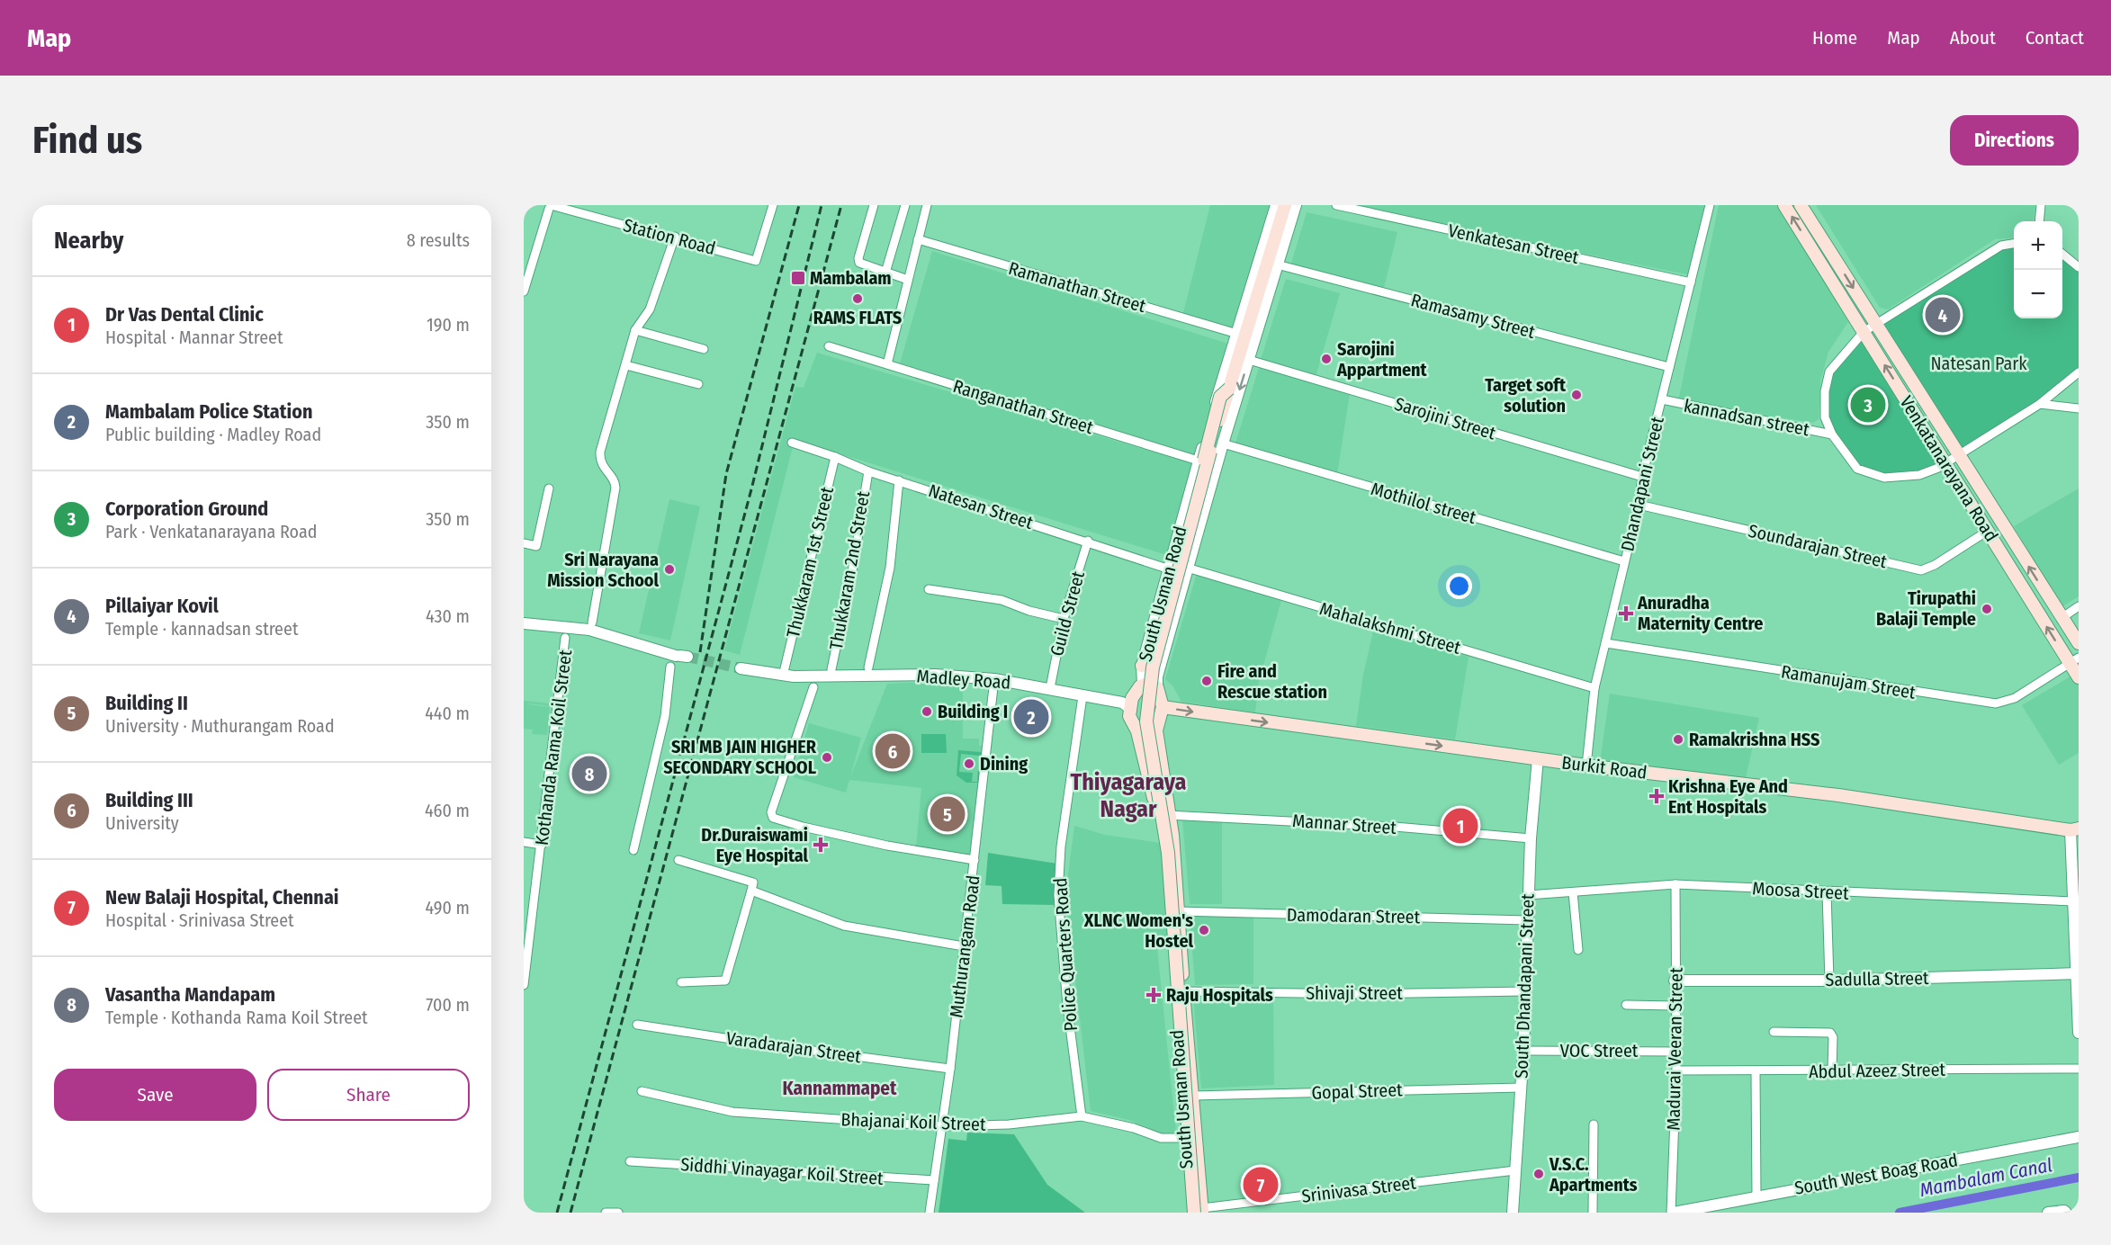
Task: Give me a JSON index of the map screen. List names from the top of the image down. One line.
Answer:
{"streets":{"main road":["Venkatanarayana Road","South Usman Road","Burkit Road"],"street":["Station Road","Venkatesan Street","Ramanathan Street","Ramasamy Street","Ranganathan Street","kannadsan street","Sarojini Street","Dhandapani Street","Mothilol street","Natesan Street","Soundarajan Street","Thukkaram 1st Street","Thukkaram 2nd Street","Guild Street","Mahalakshmi Street","Madley Road","Ramanujam Street","Kothanda Rama Koil Street","Mannar Street","Moosa Street","Damodaran Street","Muthurangam Road","Police Quarters Road","Sadulla Street","South Dhandapani Street","Shivaji Street","Varadarajan Street","Madurai Veeran Street","VOC Street","Abdul Azeez Street","Gopal Street","Bhajanai Koil Street","Siddhi Vinayagar Koil Street","South West Boag Road","Srinivasa Street"]},"crossings":[["Venkatesan Street","Dhandapani Street"],["Ramanathan Street","South Usman Road"],["Ramasamy Street","Dhandapani Street"],["Ramasamy Street","South Usman Road"],["Ranganathan Street","South Usman Road"],["kannadsan street","Dhandapani Street"],["Sarojini Street","Dhandapani Street"],["Sarojini Street","South Usman Road"],["Venkatanarayana Road","Soundarajan Street"],["Venkatanarayana Road","Ramanujam Street"],["Dhandapani Street","Mothilol street"],["Dhandapani Street","Soundarajan Street"],["Dhandapani Street","Mahalakshmi Street"],["Dhandapani Street","Ramanujam Street"],["Dhandapani Street","Burkit Road"],["Mothilol street","South Usman Road"],["Natesan Street","Thukkaram 1st Street"],["Natesan Street","Thukkaram 2nd Street"],["Natesan Street","South Usman Road"],["Natesan Street","Guild Street"],["South Usman Road","Mahalakshmi Street"],["South Usman Road","Madley Road"],["South Usman Road","Burkit Road"],["South Usman Road","Mannar Street"],["South Usman Road","Damodaran Street"],["South Usman Road","Shivaji Street"],["South Usman Road","Gopal Street"],["South Usman Road","Bhajanai Koil Street"],["South Usman Road","Srinivasa Street"],["Guild Street","Madley Road"],["Madley Road","Burkit Road"],["Madley Road","Muthurangam Road"],["Madley Road","Police Quarters Road"],["Burkit Road","South Dhandapani Street"],["Mannar Street","South Dhandapani Street"],["Moosa Street","South Dhandapani Street"],["Moosa Street","Madurai Veeran Street"],["Damodaran Street","South Dhandapani Street"],["Muthurangam Road","Varadarajan Street"],["Muthurangam Road","Bhajanai Koil Street"],["Muthurangam Road","Siddhi Vinayagar Koil Street"],["Police Quarters Road","Bhajanai Koil Street"],["Sadulla Street","Madurai Veeran Street"],["South Dhandapani Street","Shivaji Street"],["South Dhandapani Street","VOC Street"],["South Dhandapani Street","Gopal Street"],["South Dhandapani Street","Srinivasa Street"],["Madurai Veeran Street","VOC Street"],["Madurai Veeran Street","Abdul Azeez Street"],["Madurai Veeran Street","South West Boag Road"]],"one_way":["Burkit Road"],"districts":["Thiyagaraya Nagar","Kannammapet"],"water":["Mambalam Canal"],"parks":["Natesan Park"],"places":{"transit":["Mambalam"],"other":["RAMS FLATS","Sarojini Appartment","Target soft solution","Sri Narayana Mission School","Tirupathi Balaji Temple","Fire and Rescue station","Building I","Ramakrishna HSS","SRI MB JAIN HIGHER SECONDARY SCHOOL","Dining","XLNC Women's Hostel","V.S.C. Apartments"],"health":["Anuradha Maternity Centre","Krishna Eye And Ent Hospitals","Dr.Duraiswami Eye Hospital","Raju Hospitals"]},"page":{"header":"Map","nav":["Home","Map","About","Contact"],"buttons":["Directions",["Save","Share"]],"title":"Find us","heading":["Nearby","8 results"],"map_buttons":["+","−"],"list":[{"mark":"1","name":"Dr Vas Dental Clinic","note":"Hospital · Mannar Street","value":"190 m"},{"mark":"2","name":"Mambalam Police Station","note":"Public building · Madley Road","value":"350 m"},{"mark":"3","name":"Corporation Ground","note":"Park · Venkatanarayana Road","value":"350 m"},{"mark":"4","name":"Pillaiyar Kovil","note":"Temple · kannadsan street","value":"430 m"},{"mark":"5","name":"Building II","note":"University · Muthurangam Road","value":"440 m"},{"mark":"6","name":"Building III","note":"University","value":"460 m"},{"mark":"7","name":"New Balaji Hospital, Chennai","note":"Hospital · Srinivasa Street","value":"490 m"},{"mark":"8","name":"Vasantha Mandapam","note":"Temple · Kothanda Rama Koil Street","value":"700 m"}],"pins":["4","3","2","6","8","5","1","7"]}}
